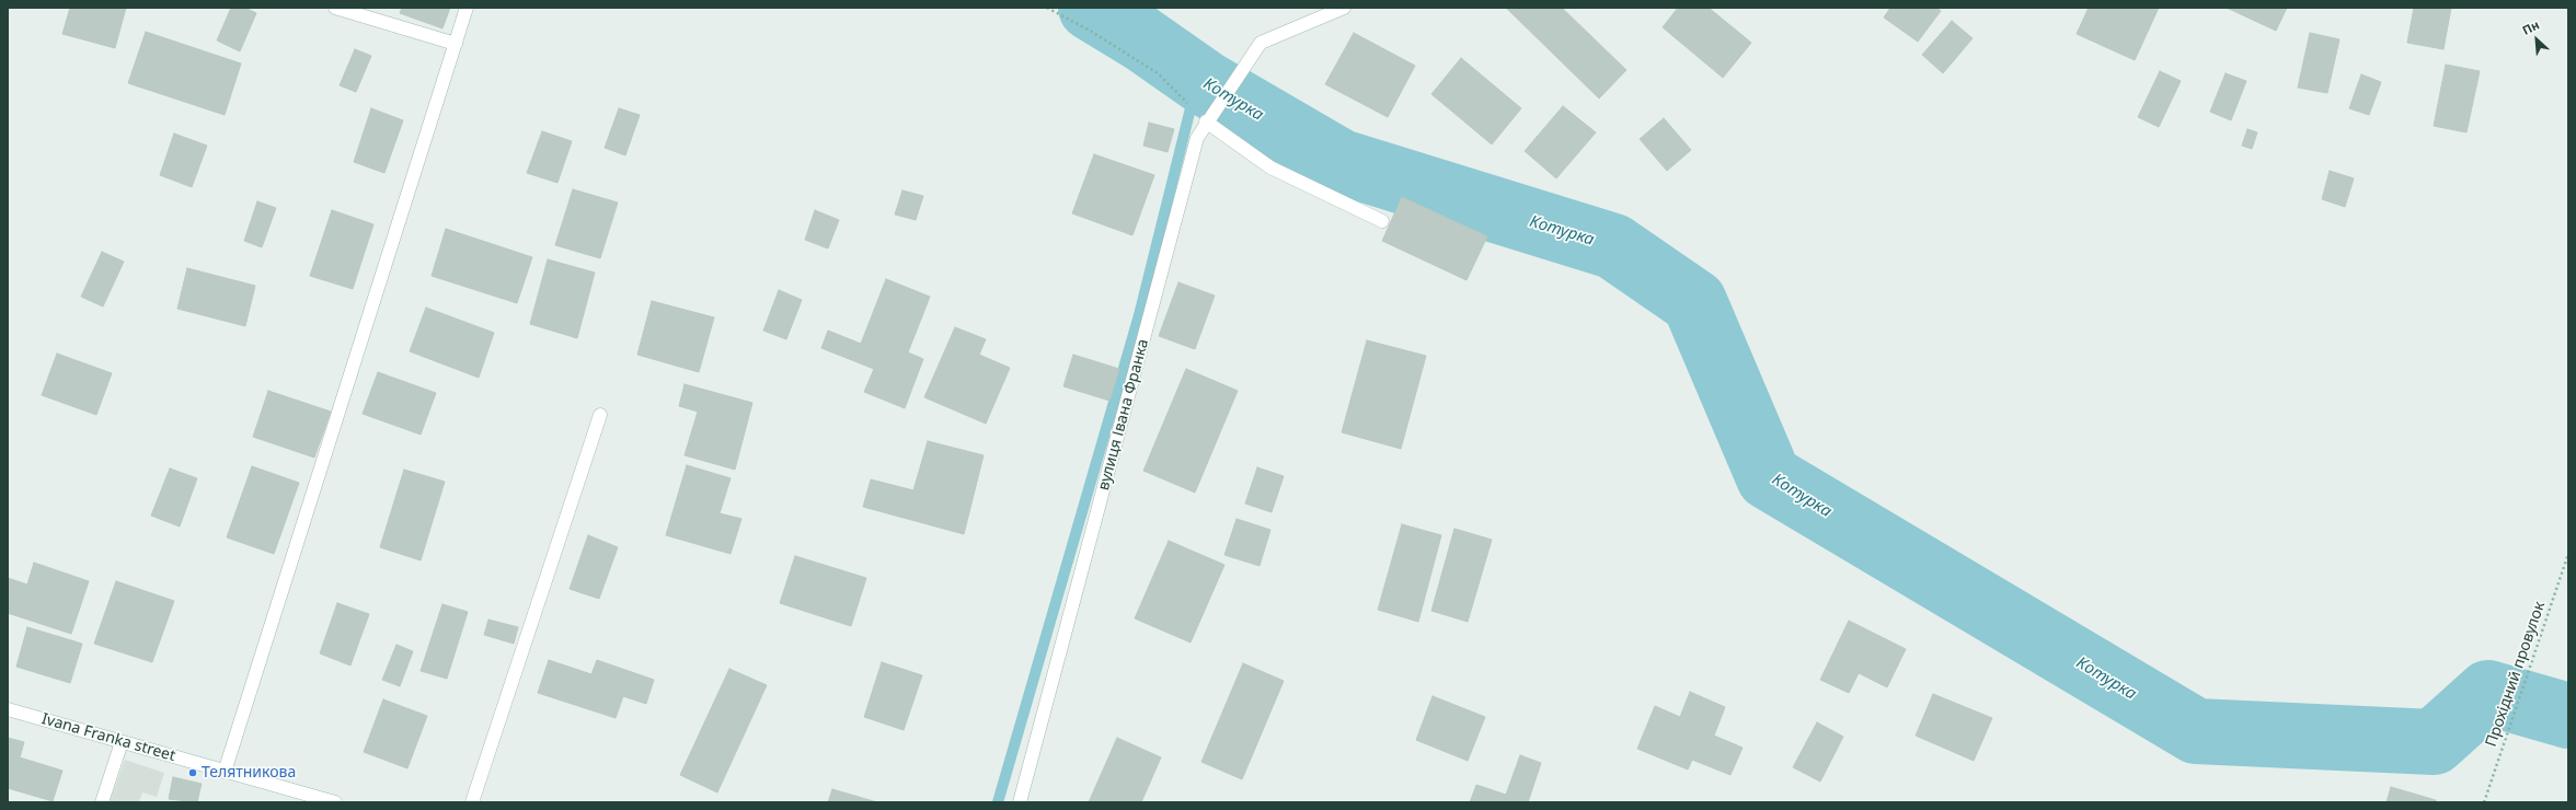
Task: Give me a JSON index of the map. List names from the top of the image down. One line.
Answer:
{"streets":{"street":["вулиця Івана Франка","Ivana Franka street"],"path":["Прохідний провулок"]},"water":["Котурка"],"places":["Телятникова"],"north":"top left"}
